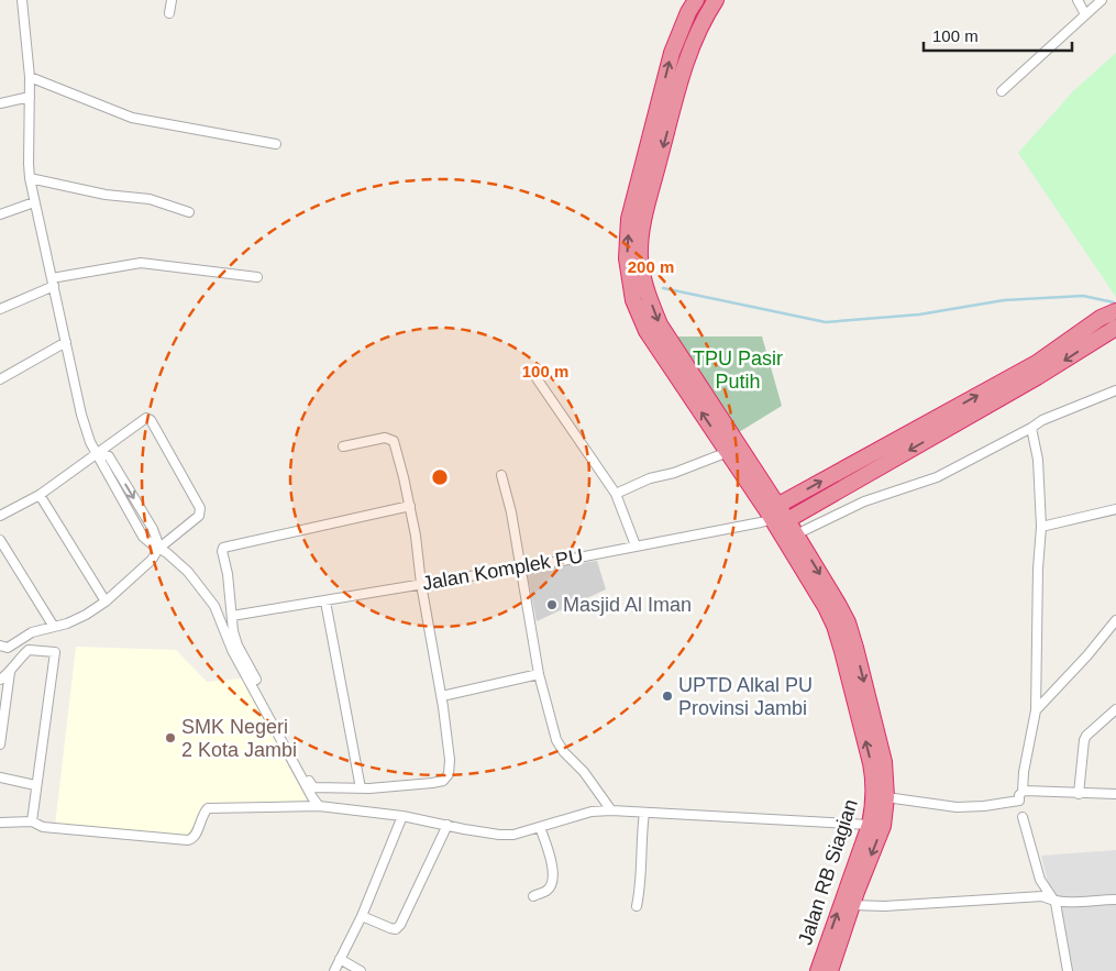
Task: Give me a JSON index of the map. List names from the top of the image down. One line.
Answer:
{"streets":{"highway":["Jalan RB Siagian"],"street":["Jalan Komplek PU"]},"parks":["TPU Pasir Putih"],"places":["Masjid Al Iman","UPTD Alkal PU Provinsi Jambi","SMK Negeri 2 Kota Jambi"],"scale_bar":"100 m","rings":["200 m","100 m"]}
